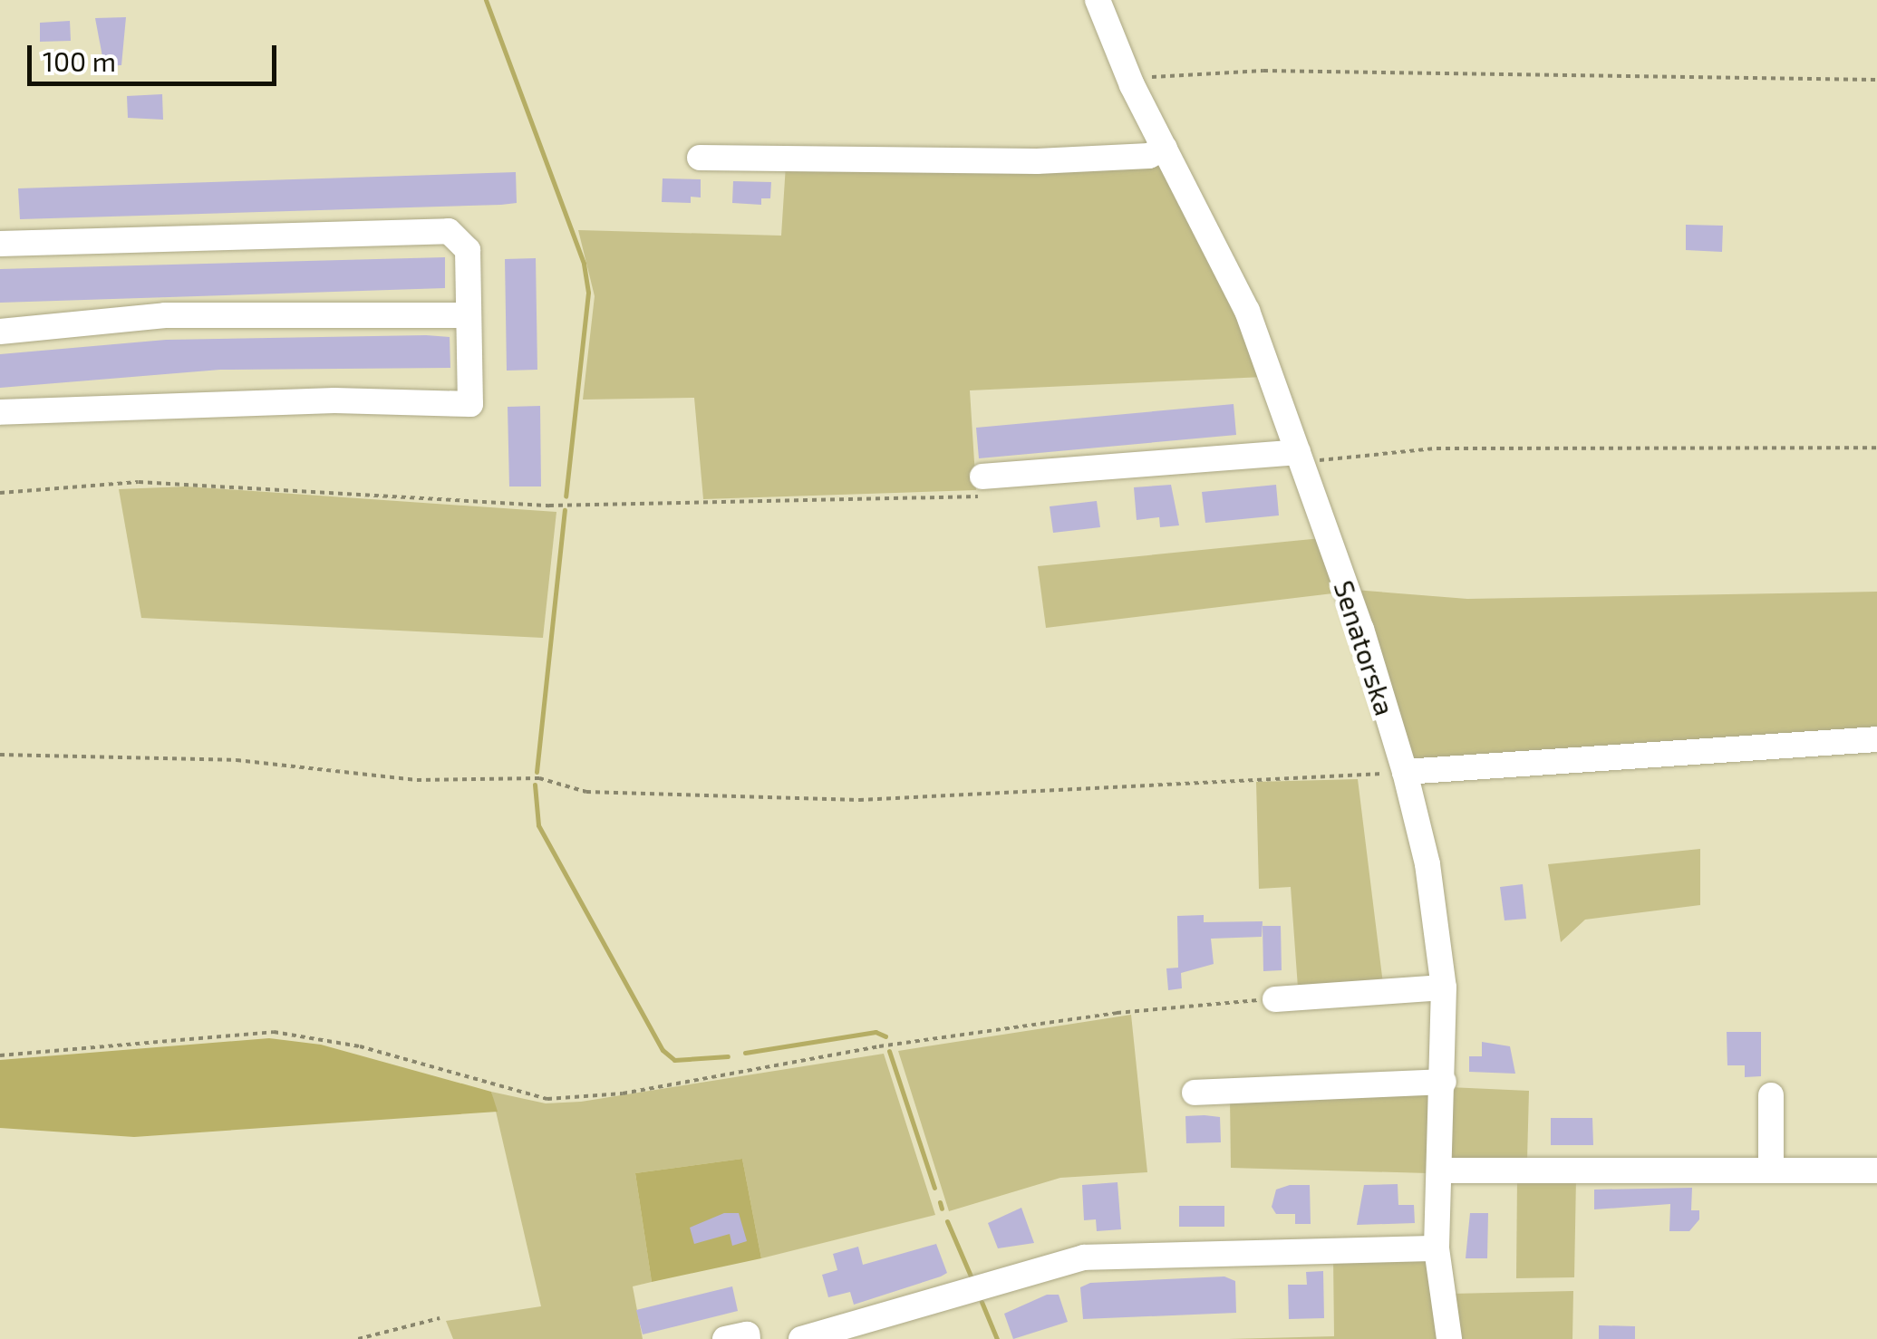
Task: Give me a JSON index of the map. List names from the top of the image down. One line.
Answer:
{"streets":{"street":["Senatorska"]},"scale_bar":"100 m"}
